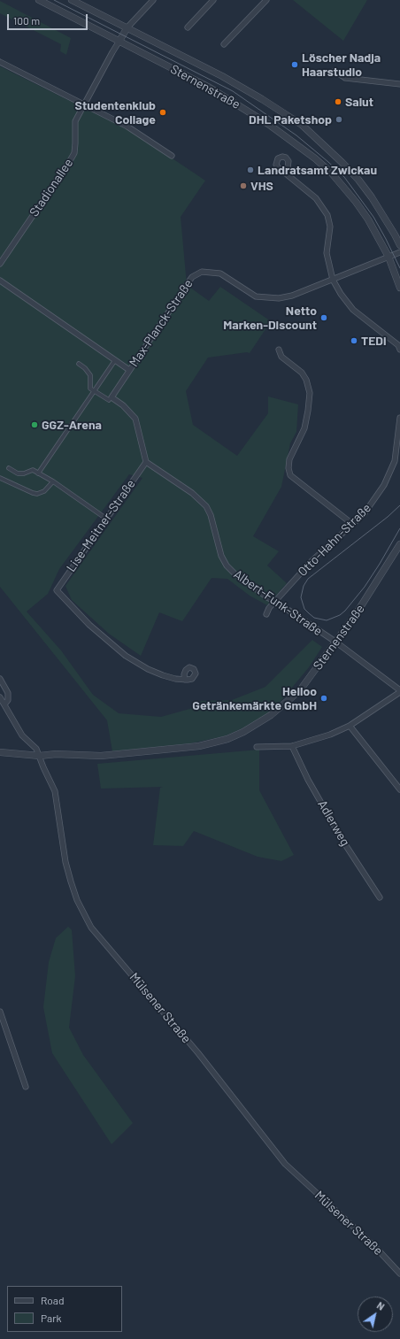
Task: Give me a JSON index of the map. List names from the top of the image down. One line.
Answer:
{"streets":{"street":["Sternenstraße","Stadionallee","Max-Planck-Straße","Lise-Meitner-Straße","Otto-Hahn-Straße","Albert-Funk-Straße","Adlerweg","Mülsener Straße"]},"crossings":[["Sternenstraße","Stadionallee"],["Sternenstraße","Max-Planck-Straße"],["Sternenstraße","Albert-Funk-Straße"],["Sternenstraße","Mülsener Straße"],["Lise-Meitner-Straße","Albert-Funk-Straße"],["Otto-Hahn-Straße","Albert-Funk-Straße"]],"places":["Löscher Nadja Haarstudio","Salut","Studentenklub Collage","DHL Paketshop","Landratsamt Zwickau","VHS","Netto Marken-Discount","TEDi","GGZ-Arena","Heiloo Getränkemärkte GmbH"],"legend":["Road","Park"],"scale_bar":"100 m","north":"top right"}
